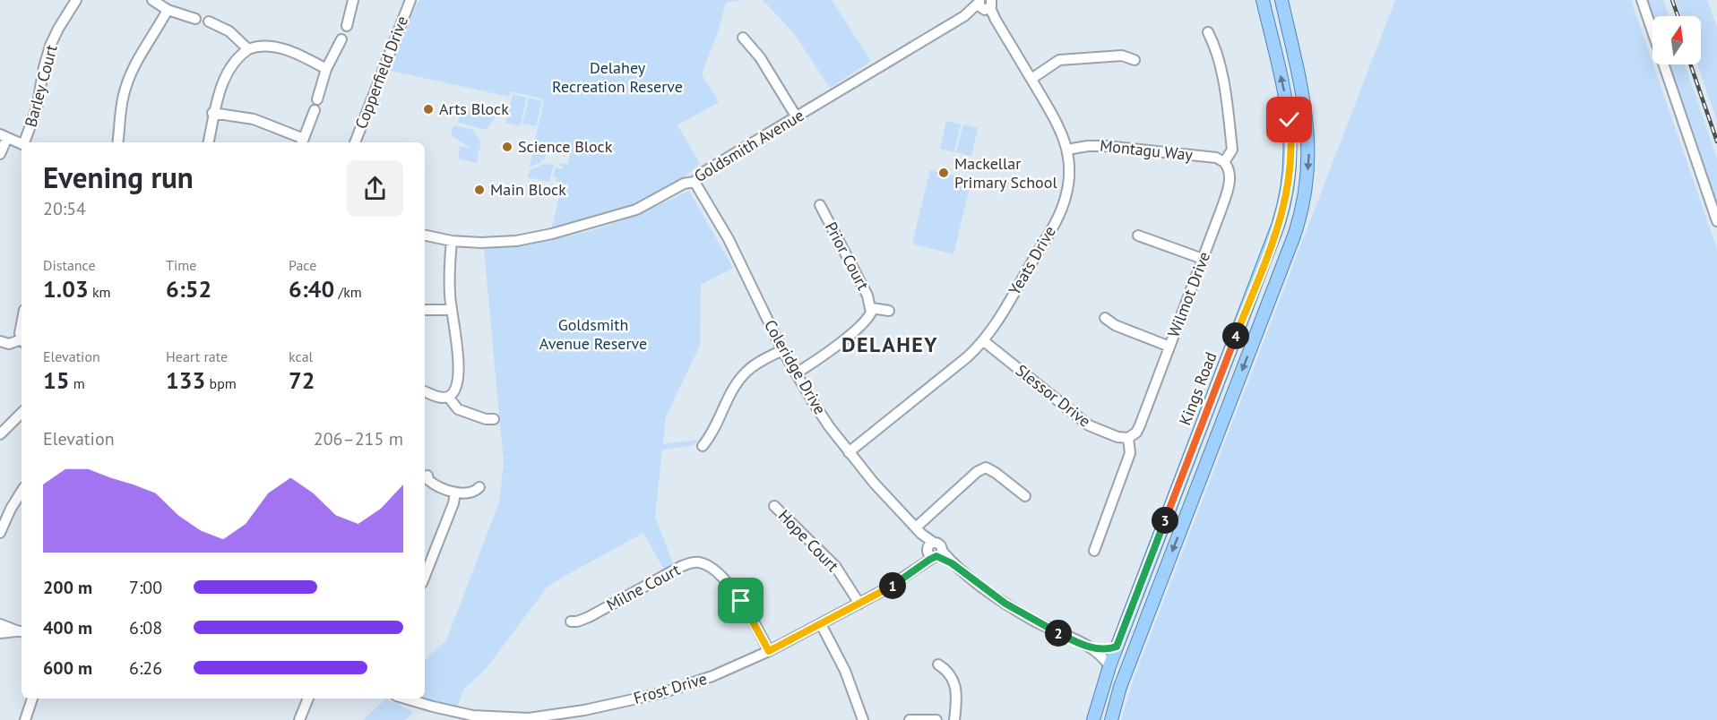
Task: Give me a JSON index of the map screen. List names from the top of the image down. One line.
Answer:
{"streets":{"main road":["Kings Road"],"street":["Copperfield Drive","Barley Court","Goldsmith Avenue","Montagu Way","Prior Court","Yeats Drive","Wilmot Drive","Coleridge Drive","Slessor Drive","Hope Court","Milne Court","Frost Drive"]},"crossings":[["Goldsmith Avenue","Yeats Drive"],["Goldsmith Avenue","Coleridge Drive"],["Montagu Way","Yeats Drive"],["Montagu Way","Wilmot Drive"],["Prior Court","Coleridge Drive"],["Yeats Drive","Coleridge Drive"],["Yeats Drive","Slessor Drive"],["Wilmot Drive","Slessor Drive"],["Coleridge Drive","Kings Road"],["Coleridge Drive","Frost Drive"],["Hope Court","Frost Drive"],["Milne Court","Frost Drive"]],"districts":["DELAHEY"],"parks":["Delahey Recreation Reserve","Goldsmith Avenue Reserve"],"places":["Arts Block","Science Block","Mackellar Primary School","Main Block"],"north":"top","page":{"heading":["Evening run","20:54"],"stats":[["Distance","1.03 km"],["Time","6:52"],["Pace","6:40 /km"],["Elevation","15 m"],["Heart rate","133 bpm"],["kcal","72"]],"pins":["4","3","1","2"],"chart":["Elevation","206–215 m"],"list":[{"name":"200 m","note":"7:00"},{"name":"400 m","note":"6:08"},{"name":"600 m","note":"6:26"}]}}
